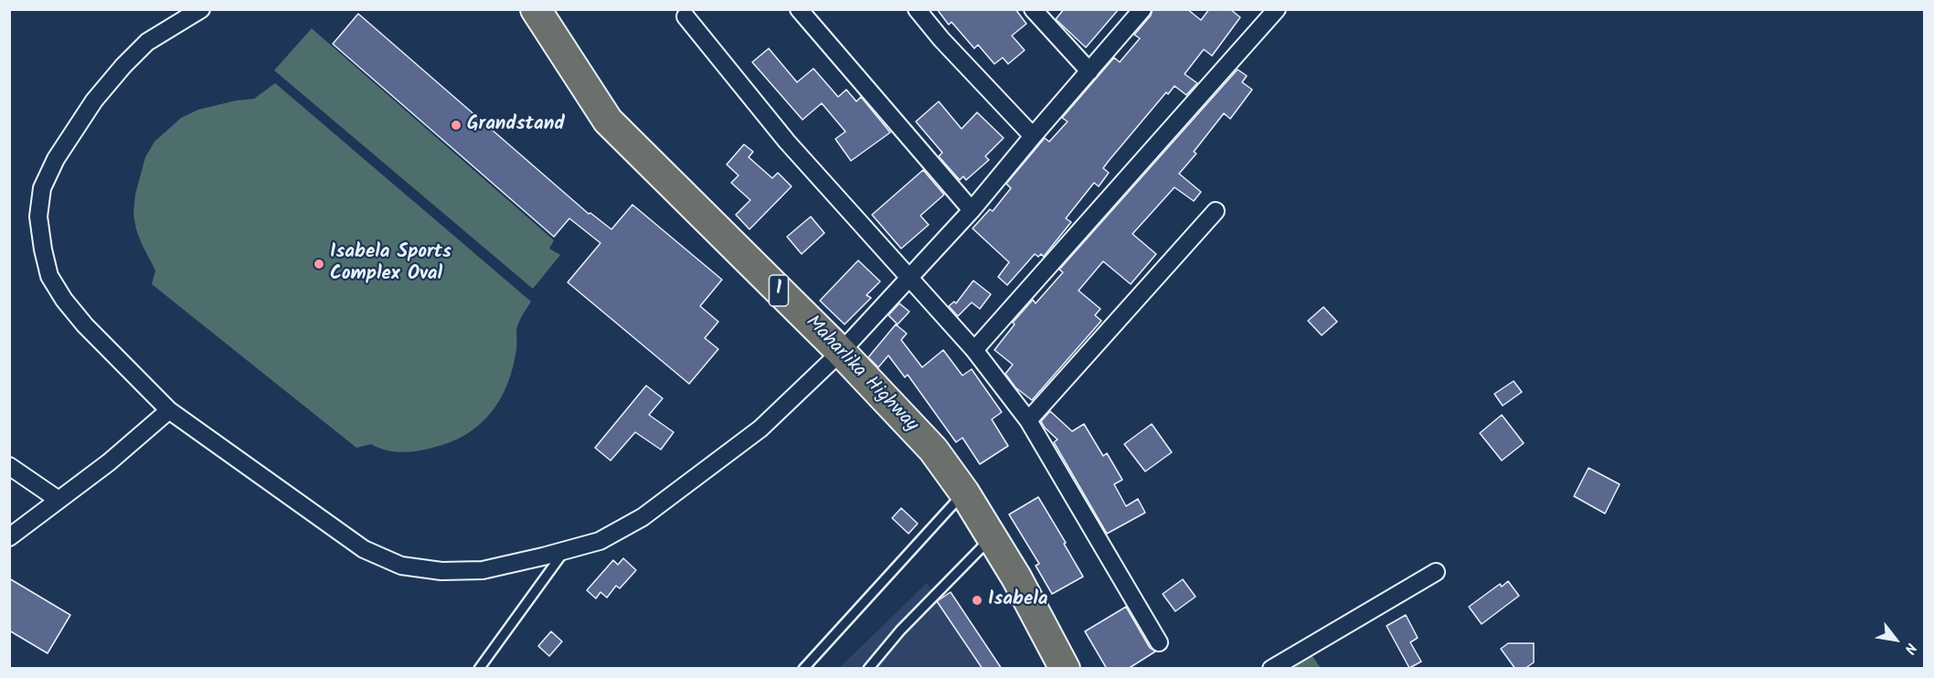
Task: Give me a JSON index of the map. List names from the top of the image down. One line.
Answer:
{"streets":{"highway":["1","Maharlika Highway"]},"places":["Grandstand","Isabela Sports Complex Oval","Isabela"],"north":"bottom right"}
